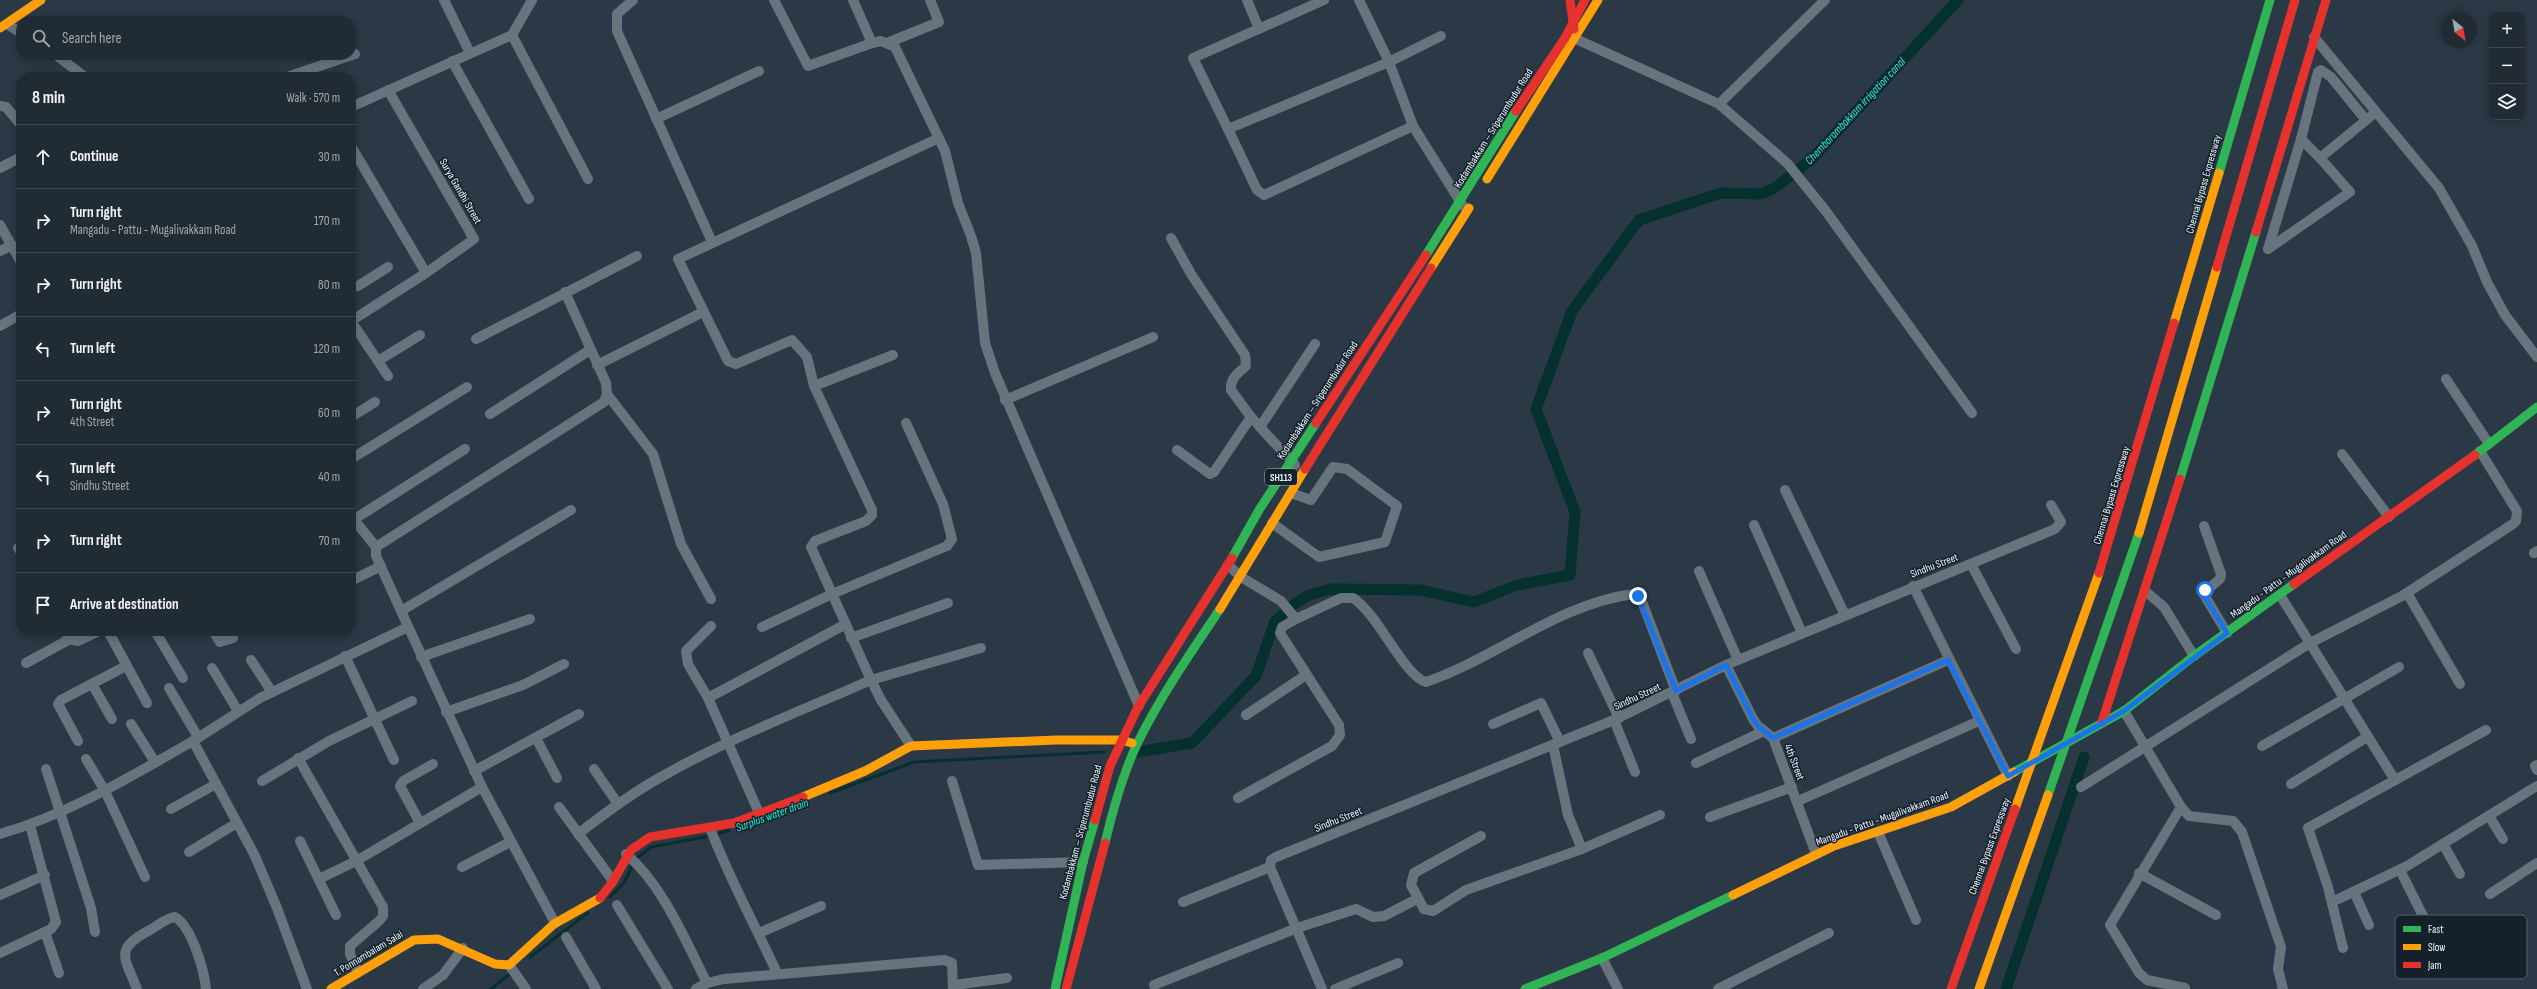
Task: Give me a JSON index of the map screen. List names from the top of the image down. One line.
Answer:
{"streets":{"main road":["Kodambakkam – Sriperumbudur Road","Chennai Bypass Expressway","SH113","Mangadu - Pattu - Mugalivakkam Road","T. Ponnambalam Salai"],"street":["Surya Gandhi Street","Sindhu Street","4th Street"]},"crossings":[["Sindhu Street","4th Street"],["Mangadu - Pattu - Mugalivakkam Road","4th Street"]],"water":["Chembarambakkam irrigation canal","Surplus water drain"],"legend":["Fast","Slow","Jam"],"north":"bottom right","page":{"map_buttons":["+","−"],"search":"Search here","heading":["8 min","Walk · 570 m"],"list":[["Continue","30 m"],["Turn right","Mangadu - Pattu - Mugalivakkam Road","170 m"],["Turn right","80 m"],["Turn left","120 m"],["Turn right","4th Street","60 m"],["Turn left","Sindhu Street","40 m"],["Turn right","70 m"],"Arrive at destination"]}}
